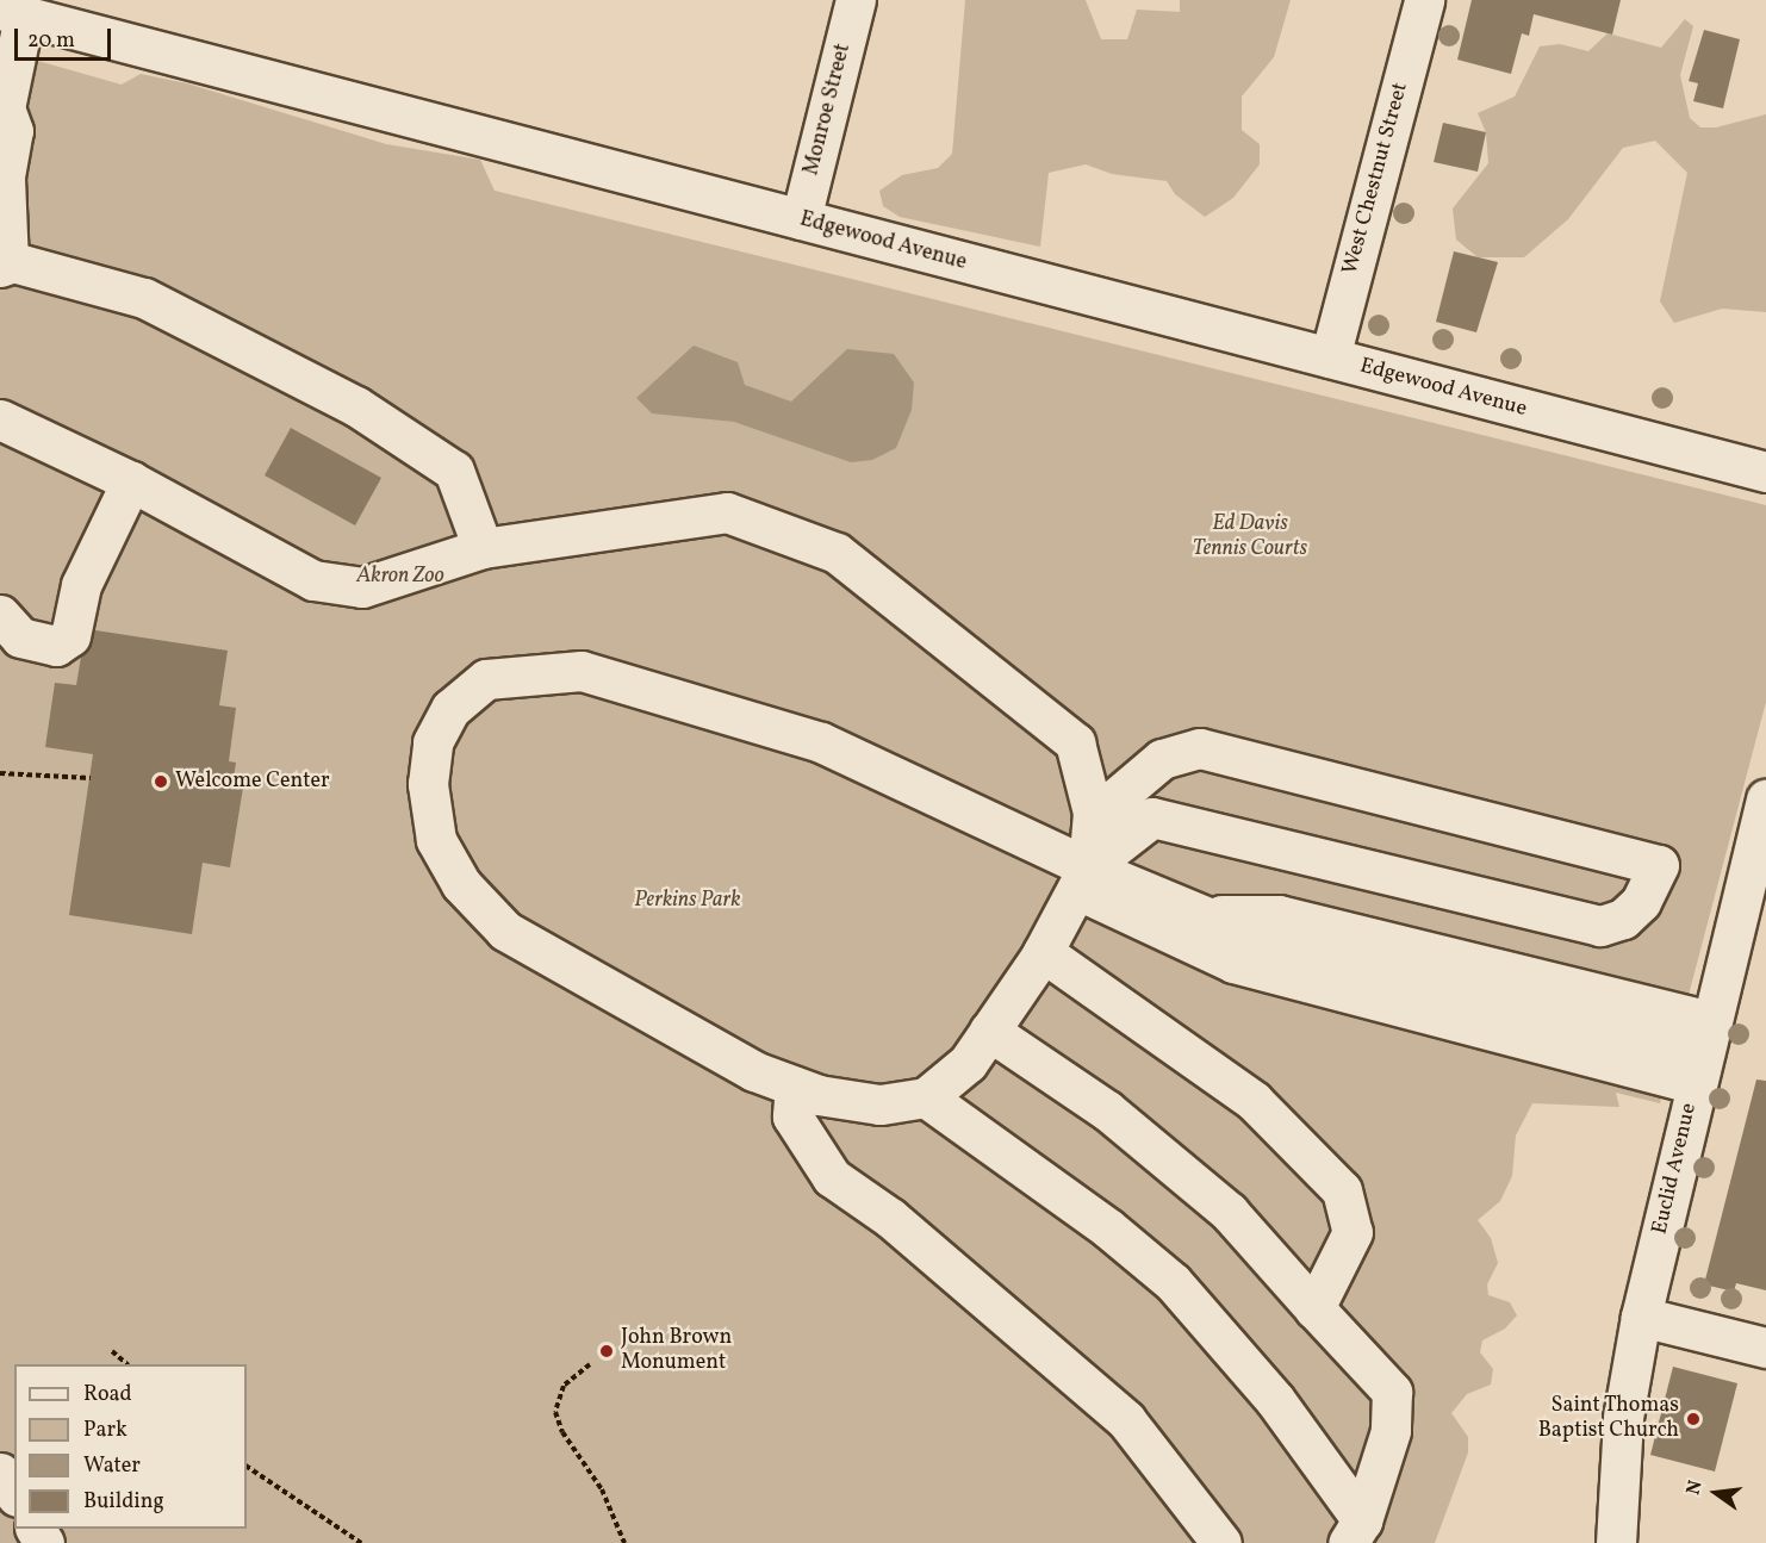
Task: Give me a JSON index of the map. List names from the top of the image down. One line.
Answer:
{"streets":{"street":["Monroe Street","West Chestnut Street","Edgewood Avenue","Euclid Avenue"]},"crossings":[["Monroe Street","Edgewood Avenue"],["West Chestnut Street","Edgewood Avenue"]],"parks":["Ed Davis Tennis Courts","Akron Zoo","Perkins Park"],"places":["Welcome Center","John Brown Monument","Saint Thomas Baptist Church"],"legend":["Road","Park","Water","Building"],"scale_bar":"20 m","north":"left"}
